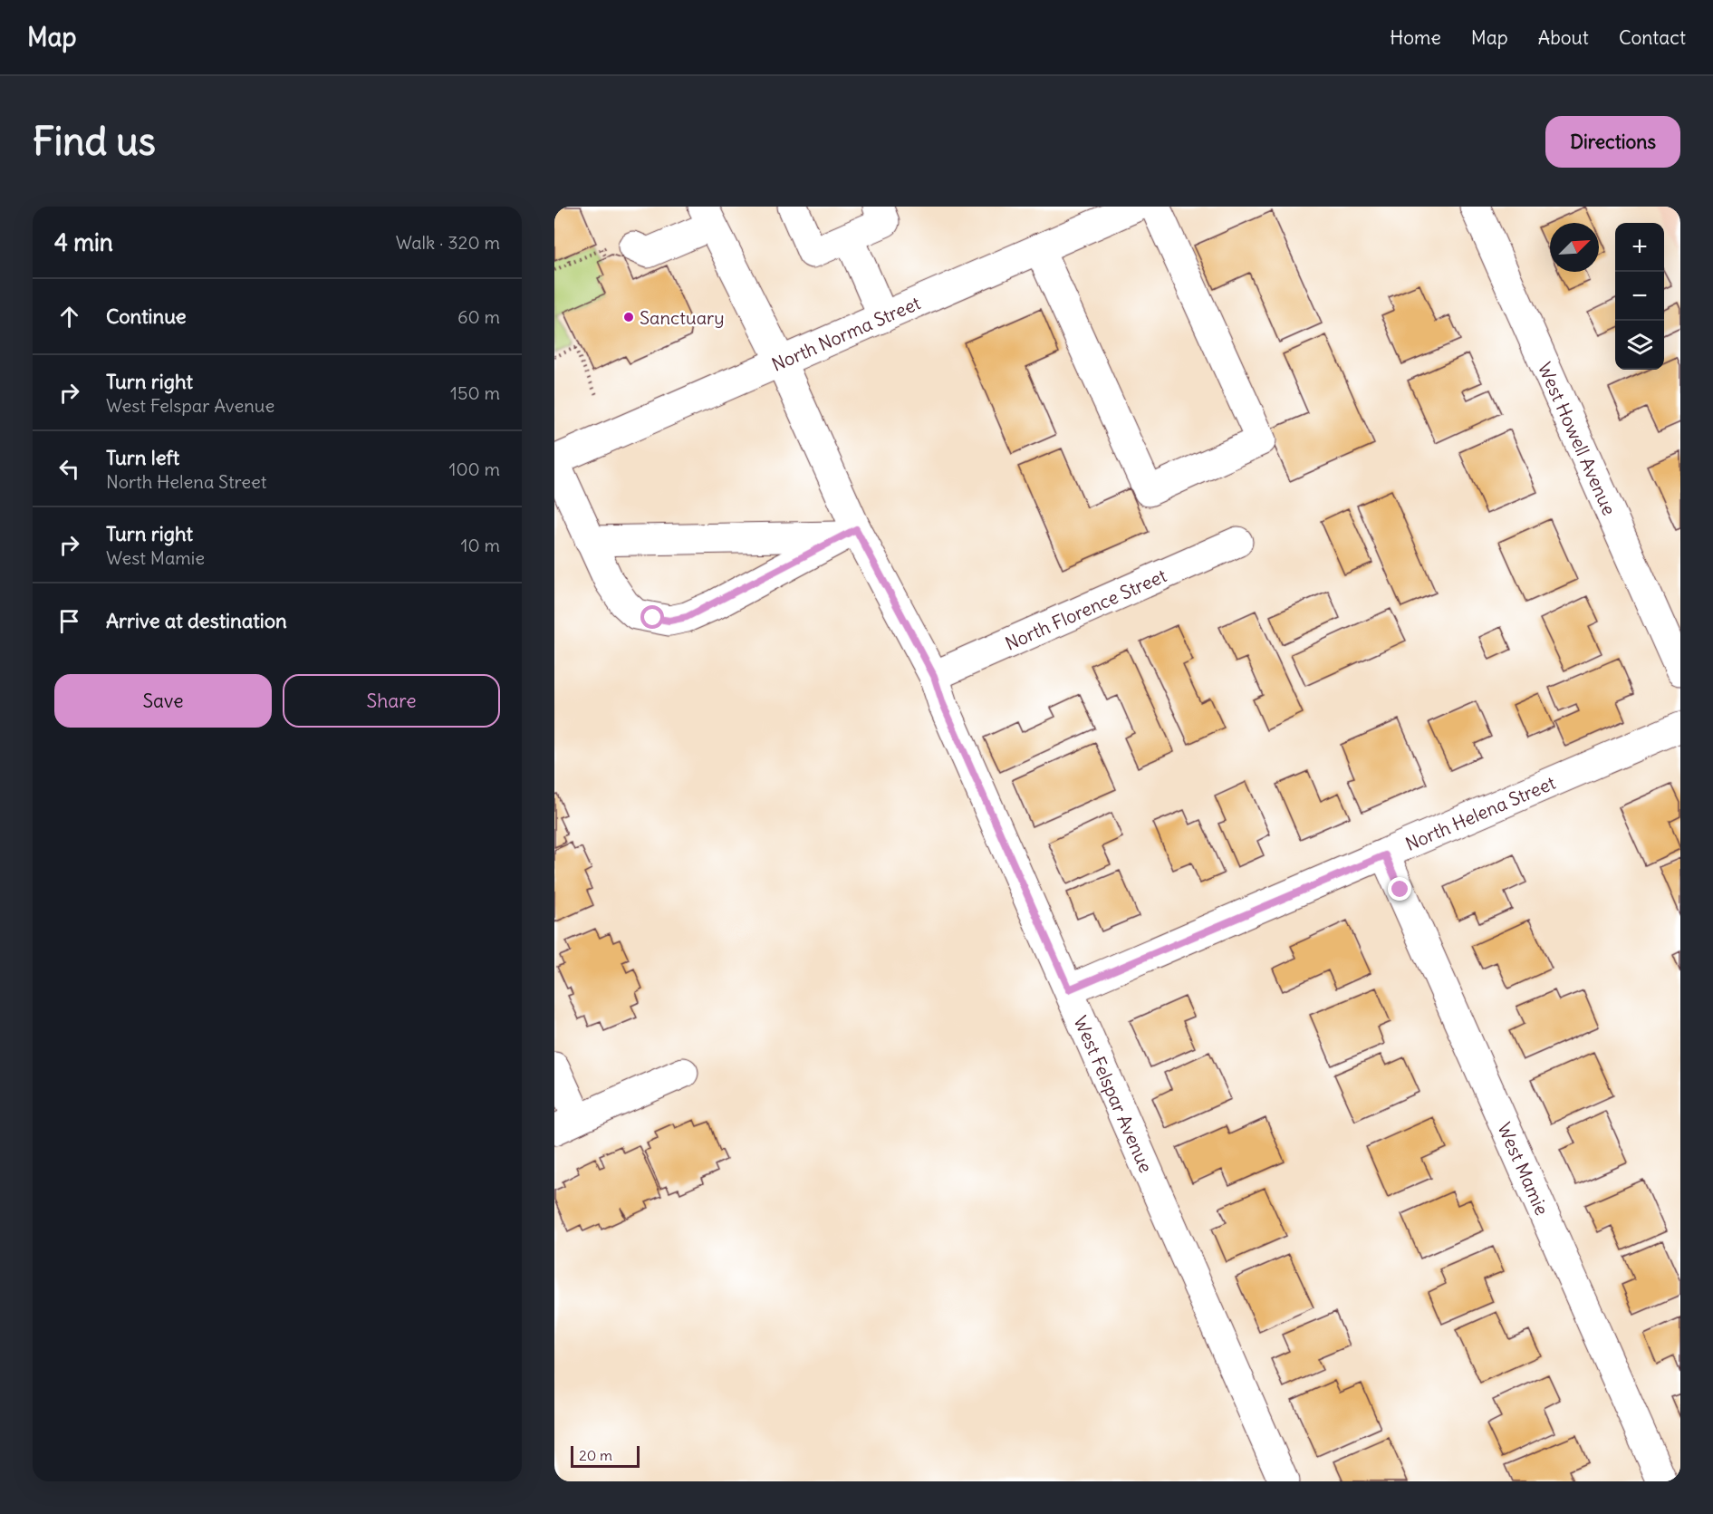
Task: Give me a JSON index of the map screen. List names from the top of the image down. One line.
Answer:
{"streets":{"street":["North Norma Street","West Howell Avenue","North Florence Street","North Helena Street","West Felspar Avenue","West Mamie"]},"crossings":[["North Norma Street","West Felspar Avenue"],["North Florence Street","West Felspar Avenue"],["North Helena Street","West Felspar Avenue"],["North Helena Street","West Mamie"]],"places":["Sanctuary"],"scale_bar":"20 m","north":"top right","page":{"header":"Map","nav":["Home","Map","About","Contact"],"buttons":["Directions",["Save","Share"]],"title":"Find us","heading":["4 min","Walk · 320 m"],"map_buttons":["+","−"],"list":[["Continue","60 m"],["Turn right","West Felspar Avenue","150 m"],["Turn left","North Helena Street","100 m"],["Turn right","West Mamie","10 m"],"Arrive at destination"],"scale":"20 m"}}
